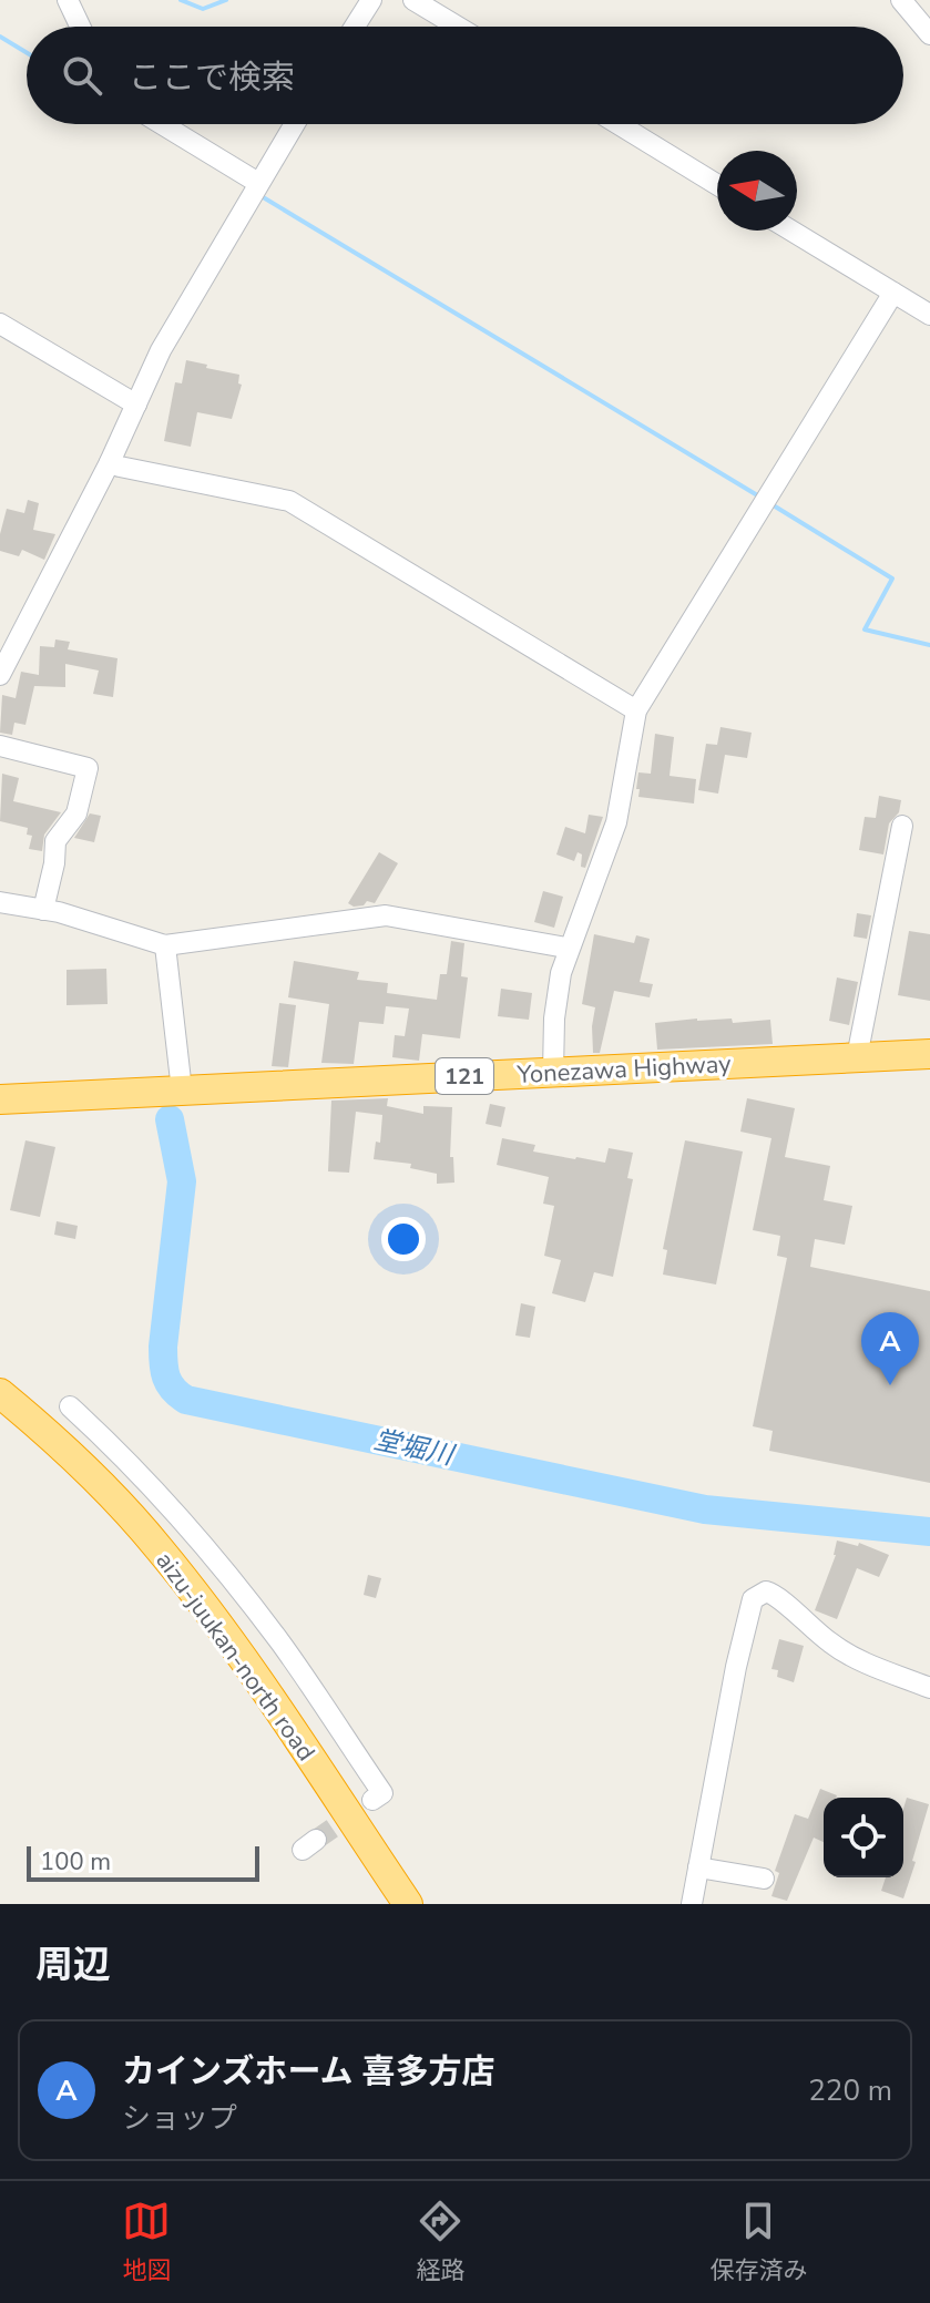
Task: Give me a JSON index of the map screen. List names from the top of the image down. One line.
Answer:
{"streets":{"highway":["Yonezawa Highway","121","aizu-juukan-north road"]},"water":["堂堀川"],"scale_bar":"100 m","north":"left","page":{"search":"ここで検索","pins":"A","scale":"100 m","heading":"周辺","list":[{"mark":"A","name":"カインズホーム 喜多方店","note":"ショップ","value":"220 m"}],"nav":["地図","経路","保存済み"]}}
